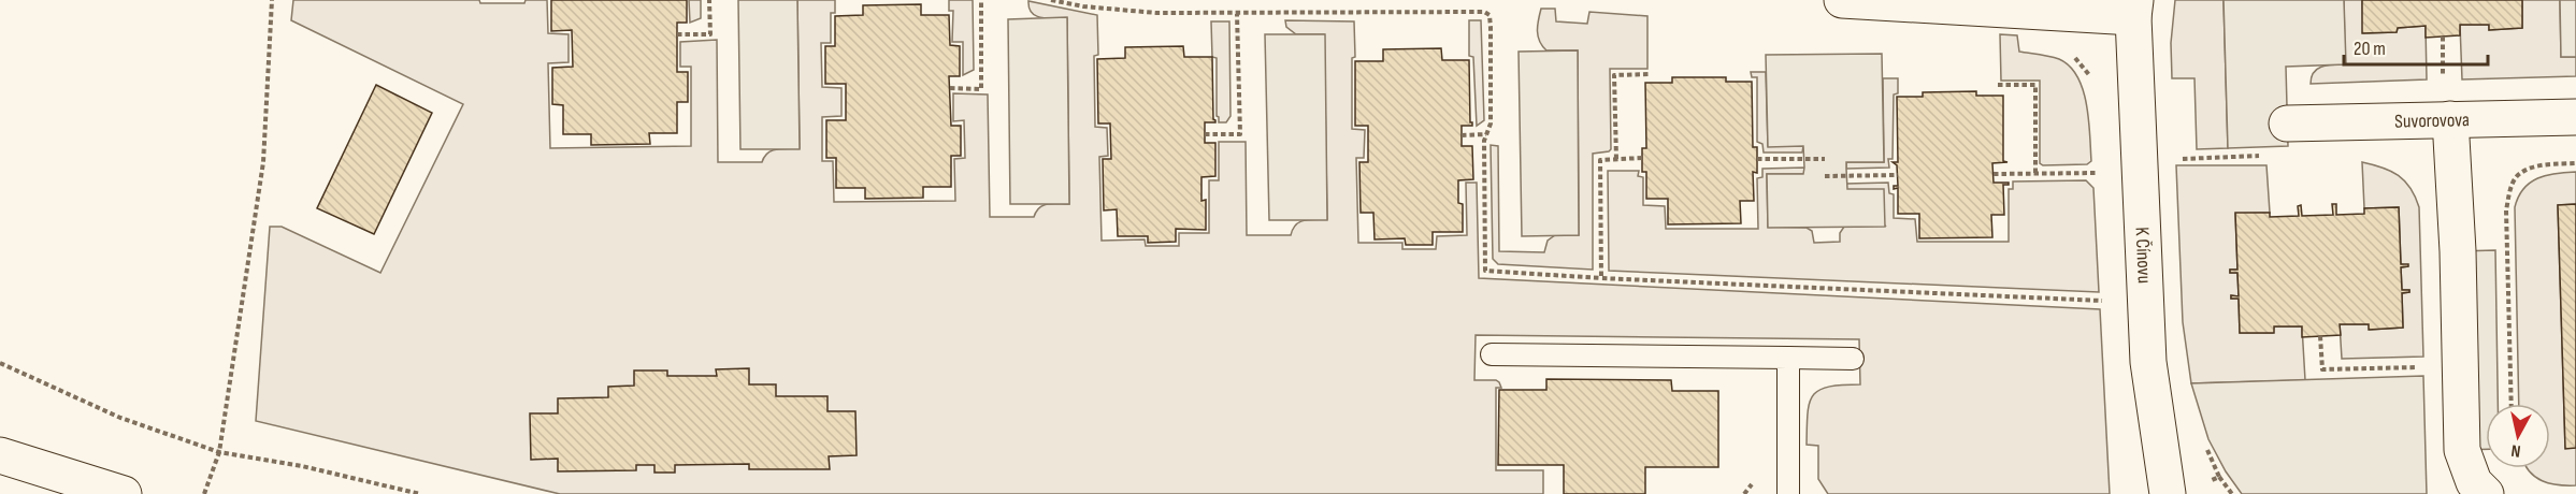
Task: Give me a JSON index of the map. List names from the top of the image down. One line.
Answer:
{"streets":{"street":["Suvorovova","K Čínovu"]},"scale_bar":"20 m","north":"bottom"}
